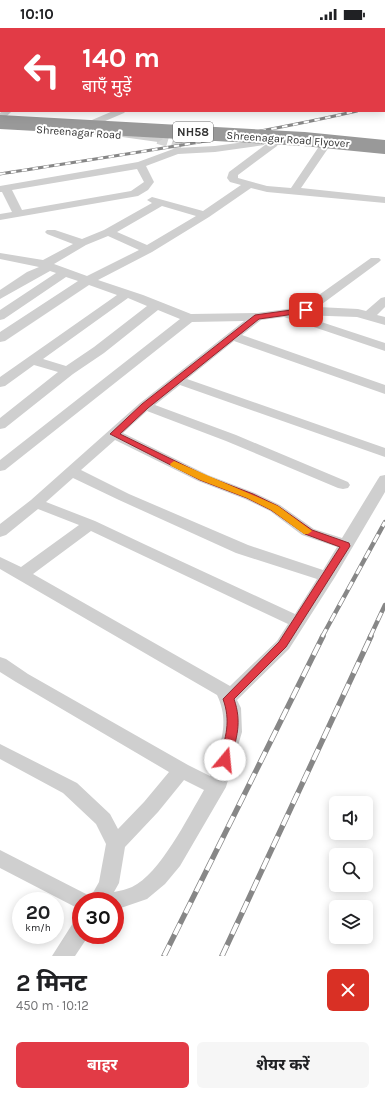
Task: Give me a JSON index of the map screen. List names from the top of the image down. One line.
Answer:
{"streets":{"highway":["NH58","Shreenagar Road Flyover"],"street":["Shreenagar Road"]},"page":{"status":"10:10","turn":["140 m","बाएँ मुड़ें"],"speed":"20 km/h","limit":"30","heading":["2 मिनट","450 m · 10:12"],"buttons":["बाहर","शेयर करें"]}}
